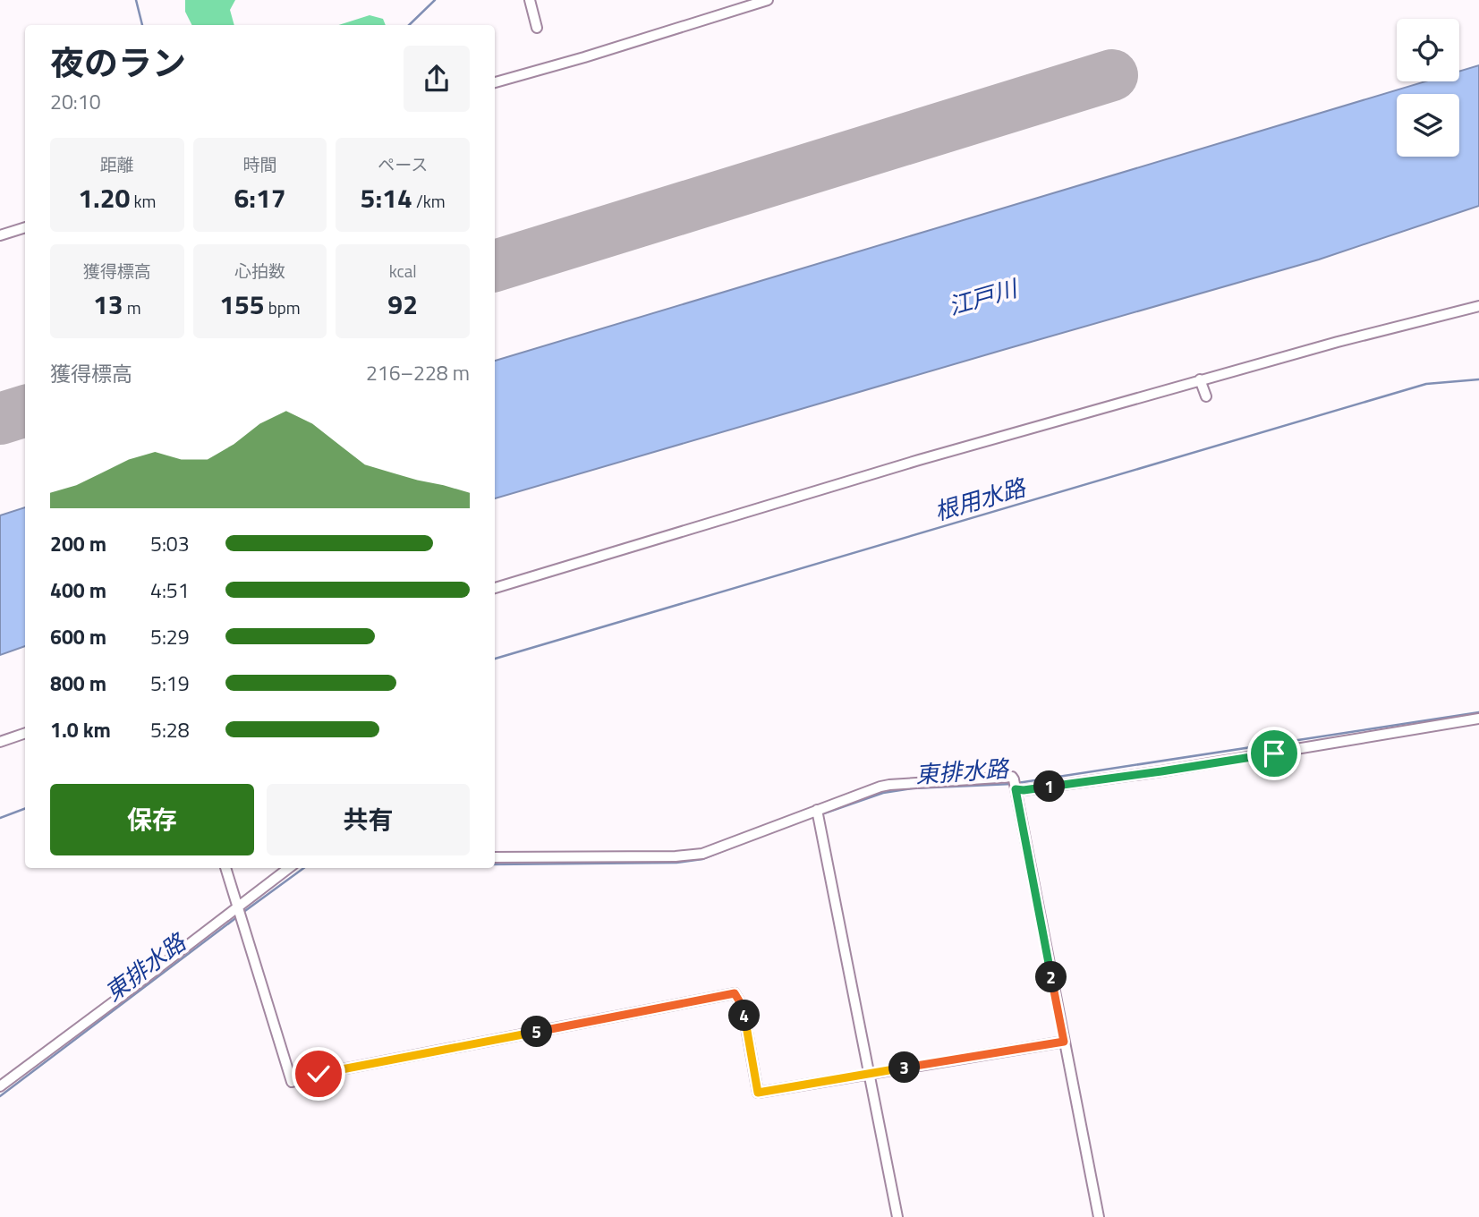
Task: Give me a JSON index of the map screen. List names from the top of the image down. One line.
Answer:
{"water":["江戸川","根用水路","東排水路"],"page":{"heading":["夜のラン","20:10"],"stats":[["距離","1.20 km"],["時間","6:17"],["ペース","5:14 /km"],["獲得標高","13 m"],["心拍数","155 bpm"],["kcal","92"]],"chart":["獲得標高","216–228 m"],"list":[{"name":"200 m","note":"5:03"},{"name":"400 m","note":"4:51"},{"name":"600 m","note":"5:29"},{"name":"800 m","note":"5:19"},{"name":"1.0 km","note":"5:28"}],"pins":["1","2","4","5","3"],"buttons":["保存","共有"]}}
